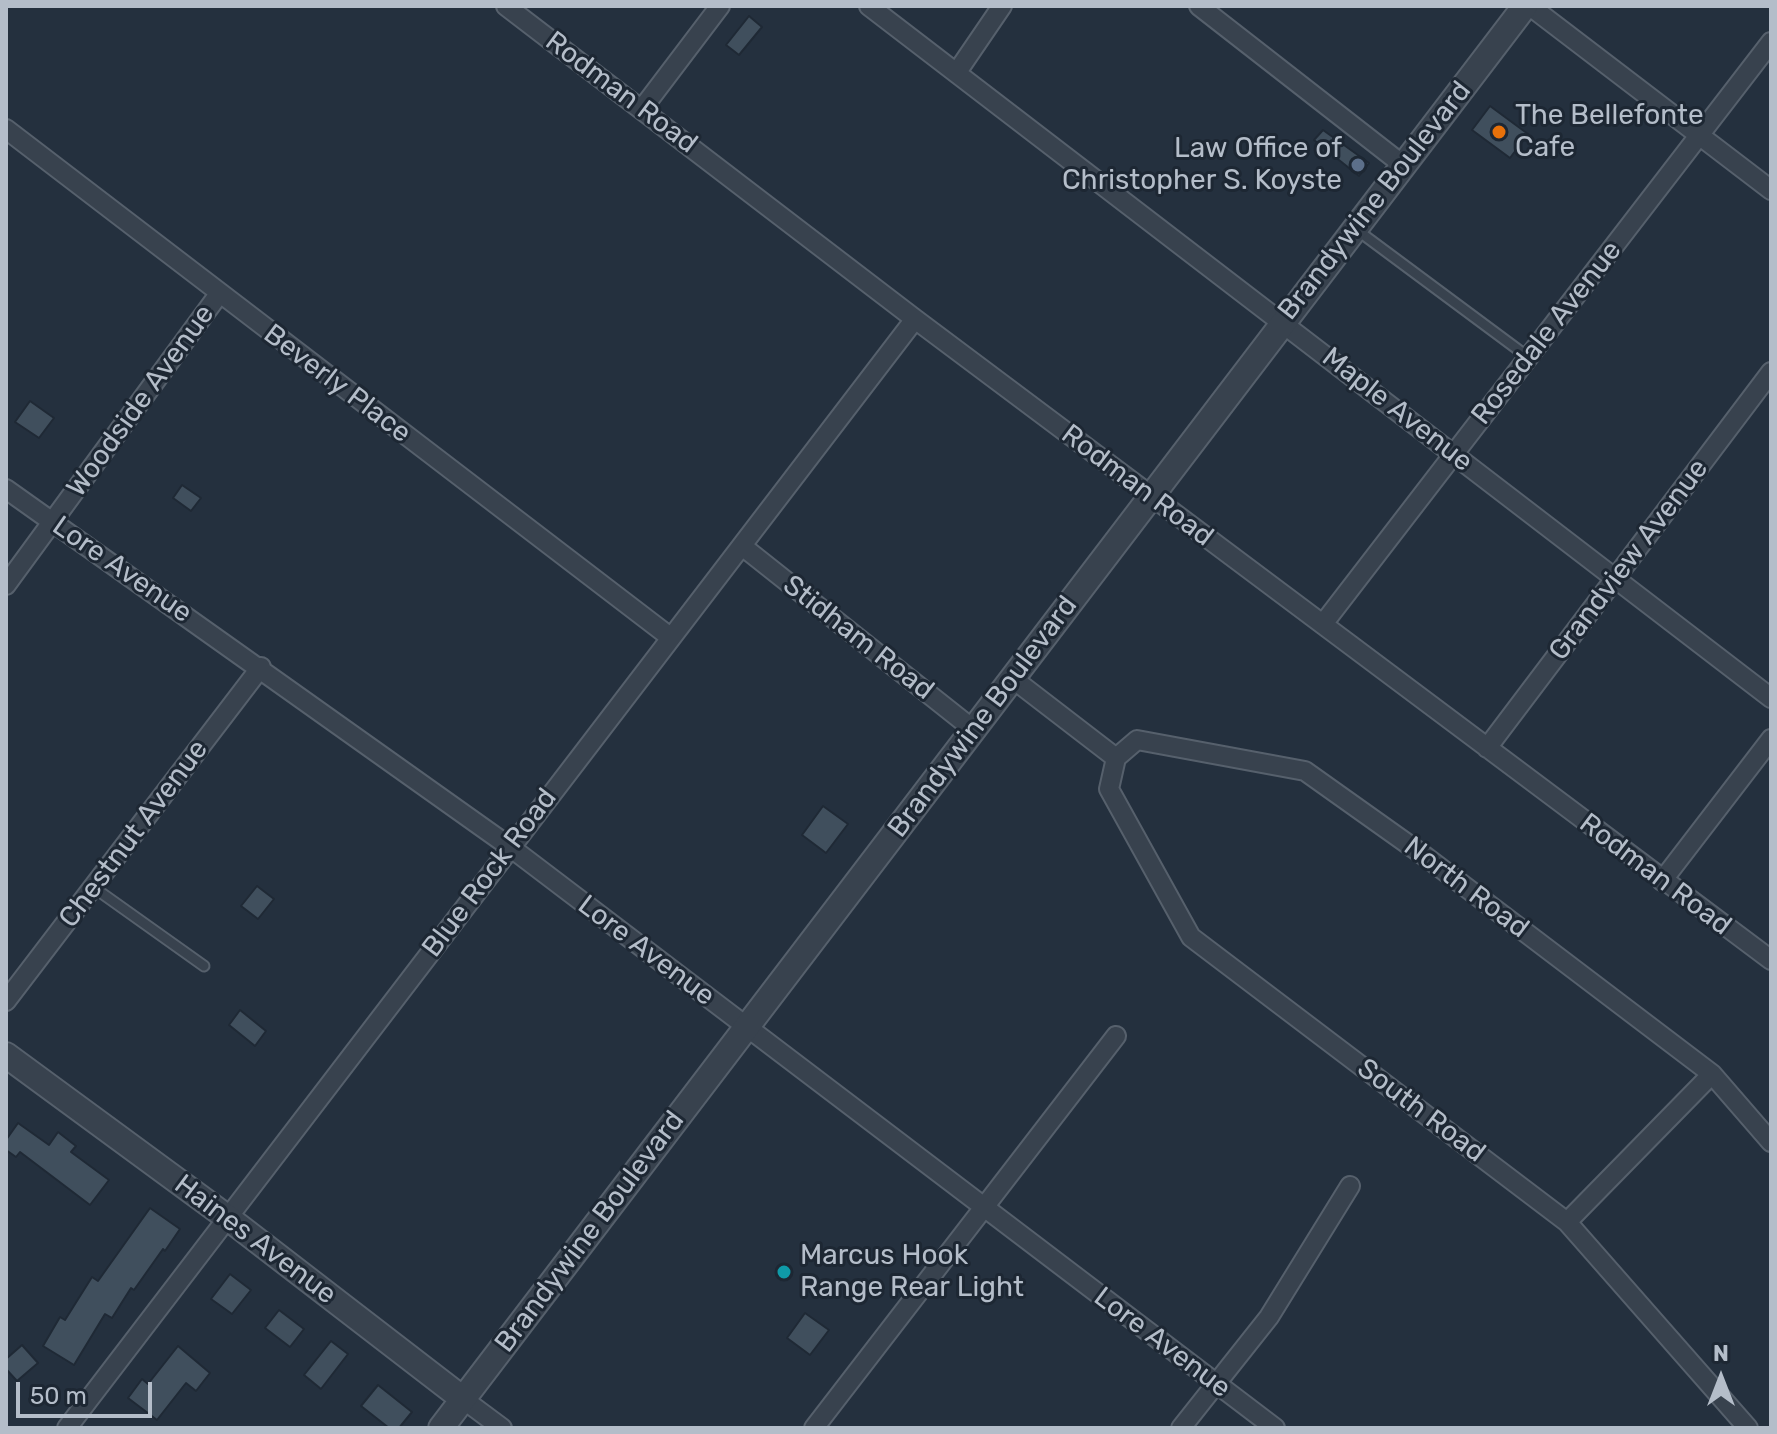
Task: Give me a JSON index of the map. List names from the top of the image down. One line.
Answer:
{"streets":{"street":["Rodman Road","Brandywine Boulevard","Rosedale Avenue","Beverly Place","Woodside Avenue","Maple Avenue","Grandview Avenue","Lore Avenue","Stidham Road","Chestnut Avenue","Blue Rock Road","North Road","South Road","Haines Avenue"]},"crossings":[["Rodman Road","Brandywine Boulevard"],["Rodman Road","Rosedale Avenue"],["Rodman Road","Grandview Avenue"],["Rodman Road","Blue Rock Road"],["Brandywine Boulevard","Maple Avenue"],["Brandywine Boulevard","Lore Avenue"],["Brandywine Boulevard","Stidham Road"],["Brandywine Boulevard","Haines Avenue"],["Rosedale Avenue","Maple Avenue"],["Beverly Place","Woodside Avenue"],["Beverly Place","Blue Rock Road"],["Woodside Avenue","Lore Avenue"],["Maple Avenue","Grandview Avenue"],["Lore Avenue","Chestnut Avenue"],["Lore Avenue","Blue Rock Road"],["Stidham Road","Blue Rock Road"],["Blue Rock Road","Haines Avenue"],["North Road","South Road"]],"places":["The Bellefonte Cafe","Law Office of Christopher S. Koyste","Marcus Hook Range Rear Light"],"scale_bar":"50 m","north":"top"}
